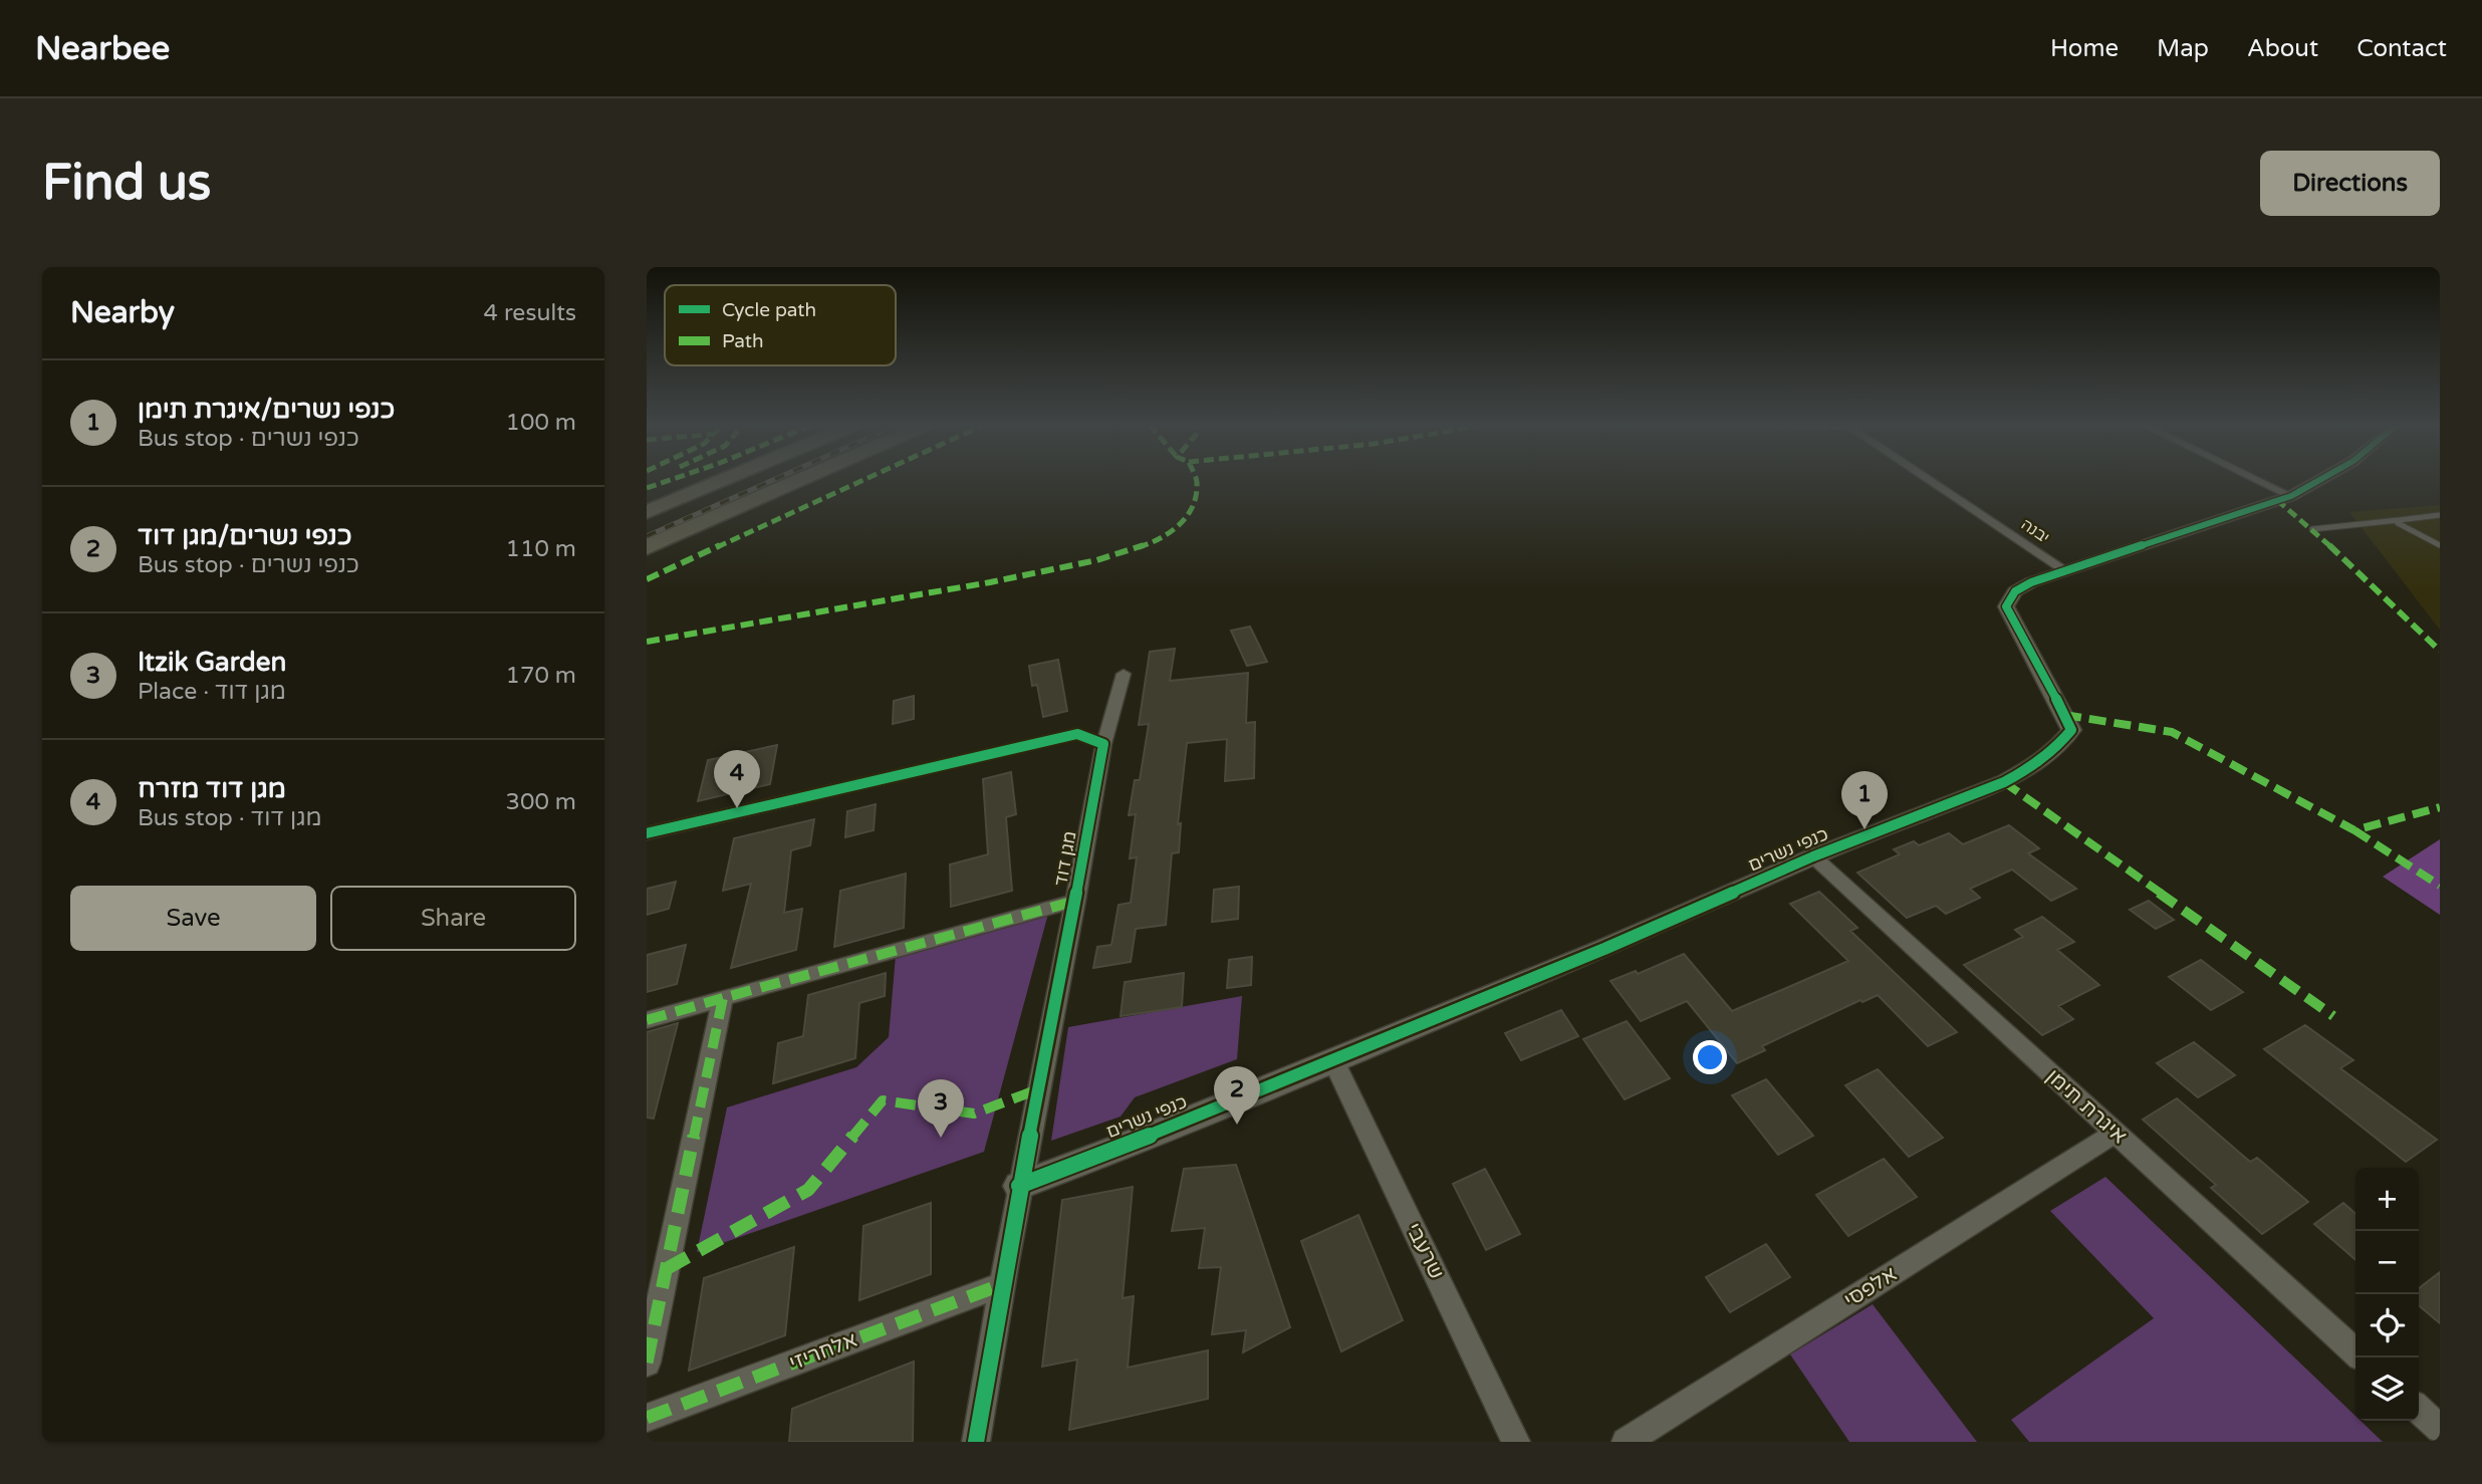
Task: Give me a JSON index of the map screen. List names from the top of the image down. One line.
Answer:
{"streets":{"street":["יבנה","כנפי נשרים","מגן דוד","איגרת תימן","שרעבי","אלפסי","אלחריזי"]},"crossings":[["יבנה","כנפי נשרים"],["כנפי נשרים","מגן דוד"],["כנפי נשרים","איגרת תימן"],["כנפי נשרים","שרעבי"],["מגן דוד","אלחריזי"],["איגרת תימן","אלפסי"]],"legend":["Cycle path","Path"],"page":{"header":"Nearbee","nav":["Home","Map","About","Contact"],"buttons":["Directions",["Save","Share"]],"title":"Find us","heading":["Nearby","4 results"],"list":[{"mark":"1","name":"כנפי נשרים/איגרת תימן","note":"Bus stop · כנפי נשרים","value":"100 m"},{"mark":"2","name":"כנפי נשרים/מגן דוד","note":"Bus stop · כנפי נשרים","value":"110 m"},{"mark":"3","name":"Itzik Garden","note":"Place · מגן דוד","value":"170 m"},{"mark":"4","name":"מגן דוד מזרח","note":"Bus stop · מגן דוד","value":"300 m"}],"pins":["4","1","2","3"],"map_buttons":["+","−"]}}
